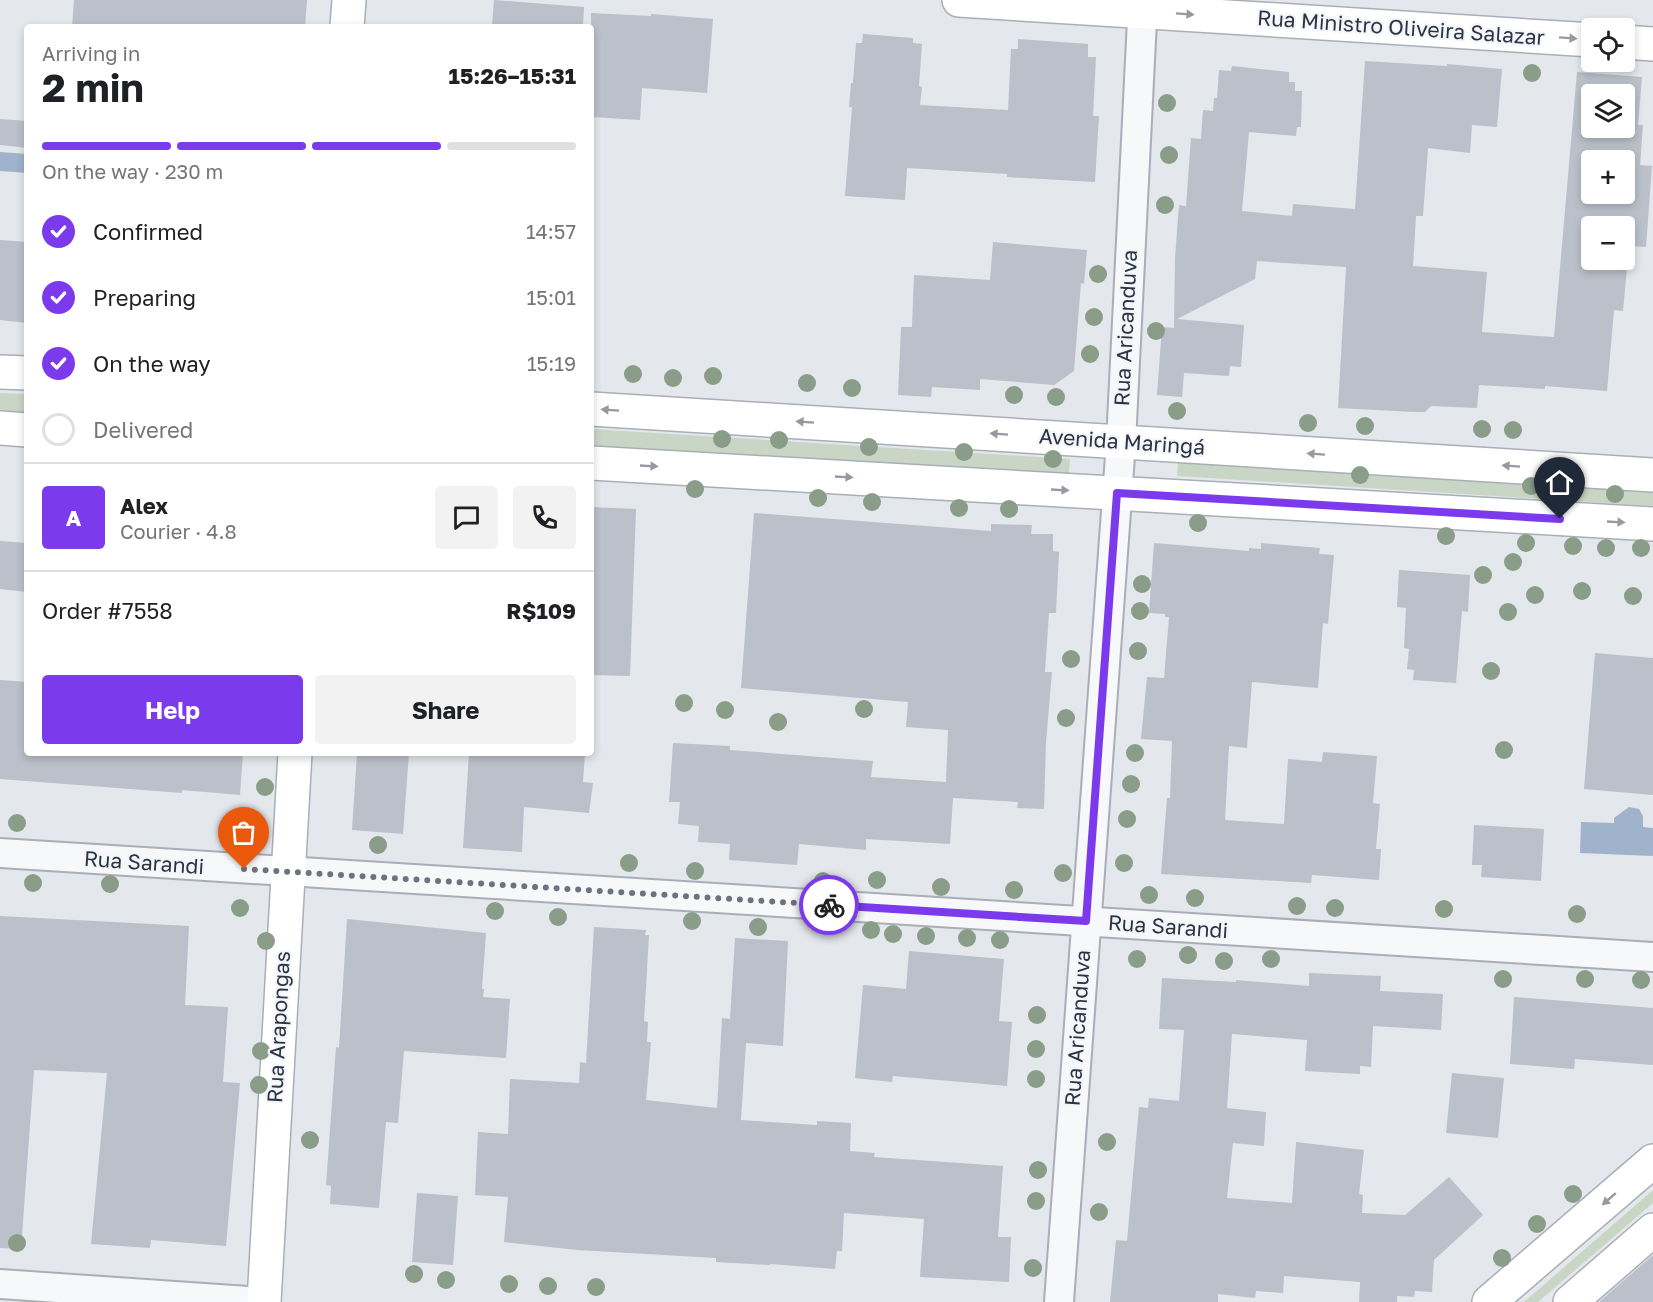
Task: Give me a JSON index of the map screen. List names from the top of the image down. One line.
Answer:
{"streets":{"street":["Rua Ministro Oliveira Salazar","Rua Aricanduva","Avenida Maringá","Rua Sarandi","Rua Arapongas"]},"crossings":[["Rua Ministro Oliveira Salazar","Rua Aricanduva"],["Rua Aricanduva","Avenida Maringá"],["Rua Aricanduva","Rua Sarandi"],["Rua Sarandi","Rua Arapongas"]],"one_way":["Rua Ministro Oliveira Salazar"],"page":{"map_buttons":["+","−"],"heading":["2 min","Arriving in","15:26–15:31"],"panel":["Alex","Courier · 4.8","Order #7558","R$109"],"bar":"On the way · 230 m","list":[["Confirmed","14:57"],["Preparing","15:01"],["On the way","15:19"],"Delivered"],"round":"A","buttons":["Help","Share"]}}
